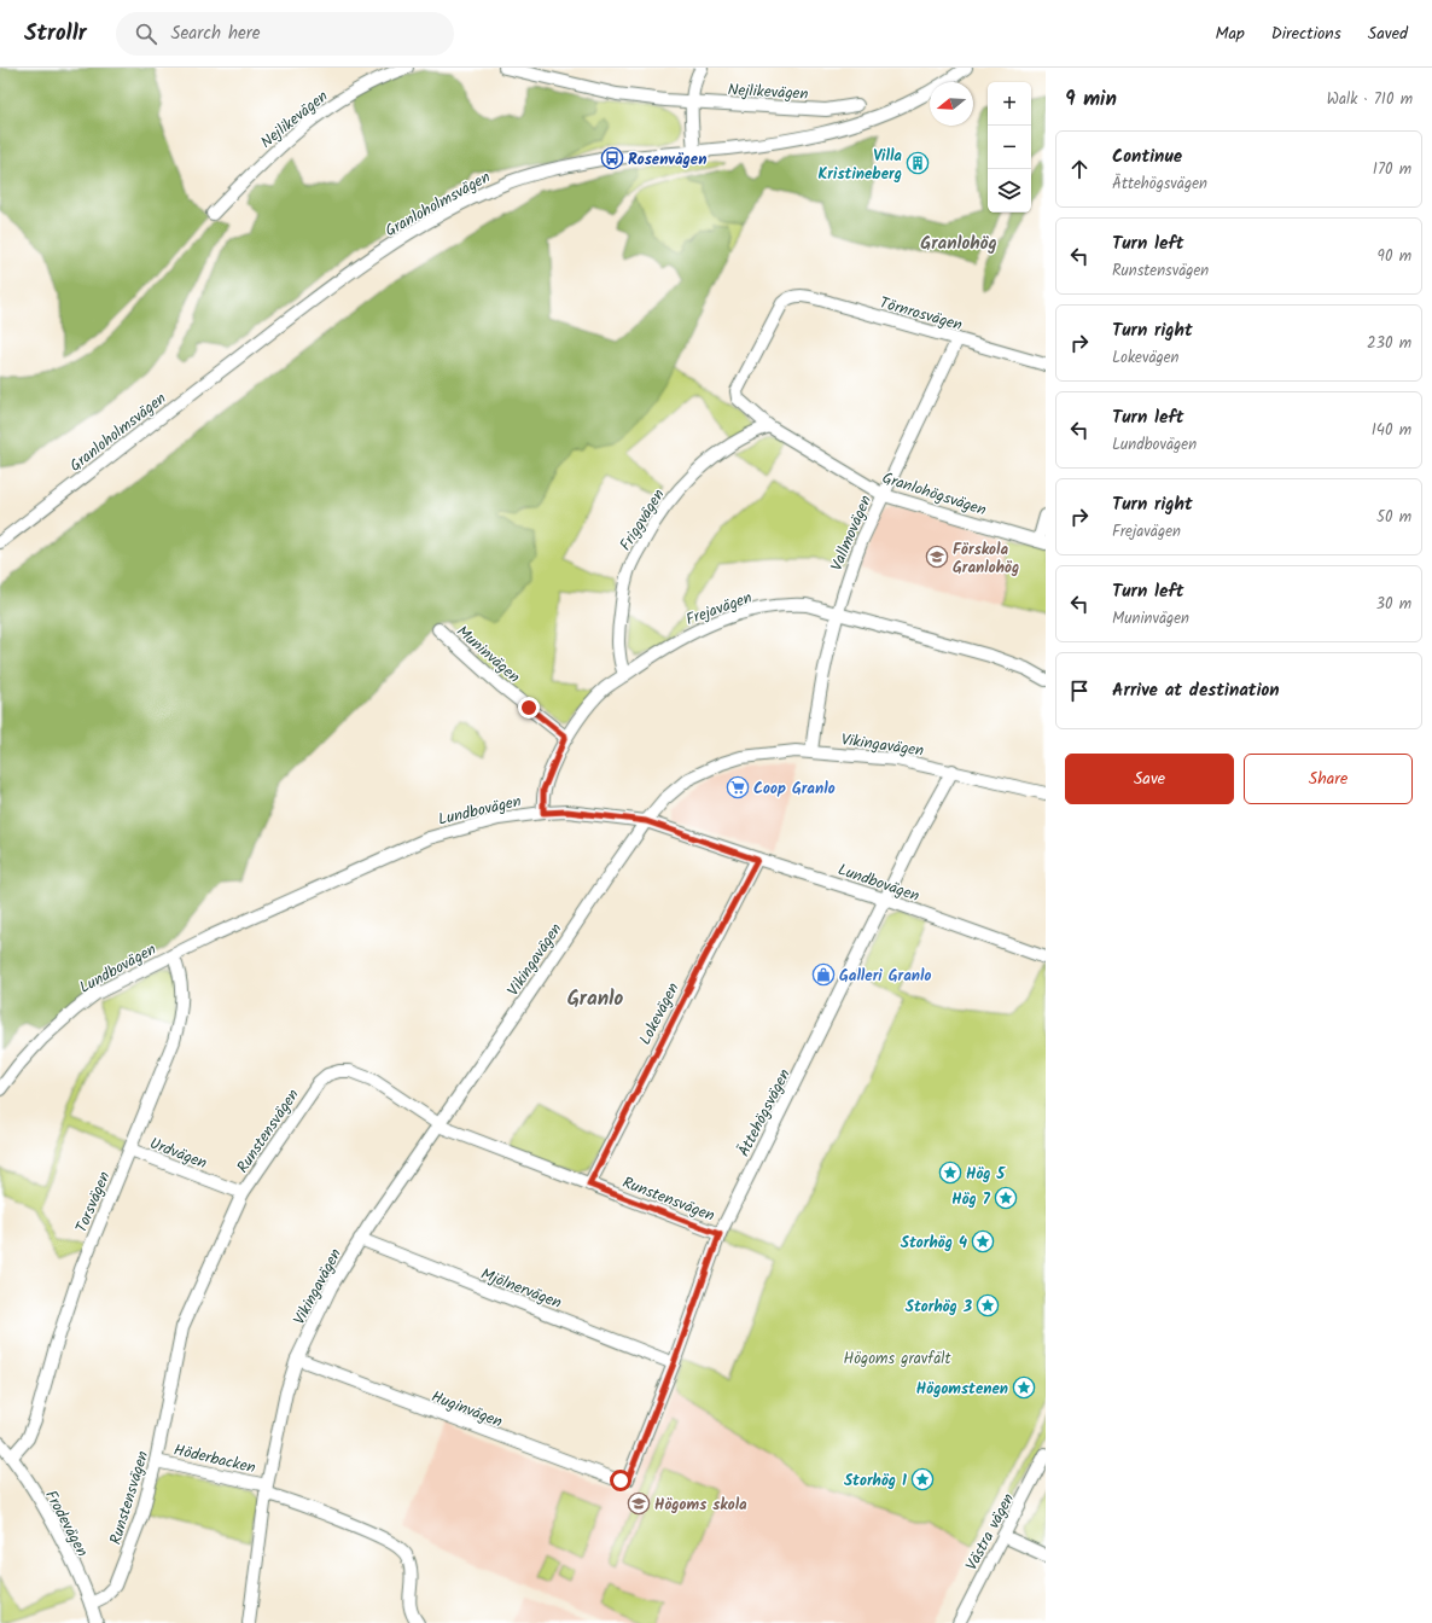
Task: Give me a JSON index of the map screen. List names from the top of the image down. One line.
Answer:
{"streets":{"street":["Nejlikevägen","Granloholmsvägen","Törnrosvägen","Granlohögsvägen","Friggvägen","Vallmovägen","Frejavägen","Muninvägen","Vikingavägen","Lundbovägen","Lokevägen","Ättehögsvägen","Runstensvägen","Urdvägen","Torsvägen","Mjölnervägen","Huginvägen","Höderbacken","Frodevägen","Västra vägen"]},"crossings":[["Törnrosvägen","Granlohögsvägen"],["Törnrosvägen","Vallmovägen"],["Granlohögsvägen","Friggvägen"],["Granlohögsvägen","Vallmovägen"],["Friggvägen","Frejavägen"],["Vallmovägen","Frejavägen"],["Vallmovägen","Vikingavägen"],["Frejavägen","Muninvägen"],["Frejavägen","Lundbovägen"],["Vikingavägen","Lundbovägen"],["Vikingavägen","Ättehögsvägen"],["Vikingavägen","Runstensvägen"],["Vikingavägen","Mjölnervägen"],["Vikingavägen","Huginvägen"],["Vikingavägen","Höderbacken"],["Lundbovägen","Lokevägen"],["Lundbovägen","Ättehögsvägen"],["Lundbovägen","Torsvägen"],["Lokevägen","Runstensvägen"],["Ättehögsvägen","Runstensvägen"],["Ättehögsvägen","Mjölnervägen"],["Ättehögsvägen","Huginvägen"],["Runstensvägen","Urdvägen"],["Runstensvägen","Höderbacken"],["Runstensvägen","Frodevägen"],["Urdvägen","Torsvägen"],["Torsvägen","Frodevägen"]],"districts":["Granlohög","Granlo"],"parks":["Högoms gravfält"],"places":{"bus stop":["Rosenvägen"],"building":["Villa Kristineberg"],"school or university":["Förskola Granlohög","Högoms skola"],"supermarket":["Coop Granlo"],"shop":["Galleri Granlo"],"place":["Hög 5","Hög 7","Storhög 4","Storhög 3","Högomstenen","Storhög 1"]},"north":"left","page":{"header":"Strollr","search":"Search here","nav":["Map","Directions","Saved"],"heading":["9 min","Walk · 710 m"],"map_buttons":["+","−"],"list":[["Continue","Ättehögsvägen","170 m"],["Turn left","Runstensvägen","90 m"],["Turn right","Lokevägen","230 m"],["Turn left","Lundbovägen","140 m"],["Turn right","Frejavägen","50 m"],["Turn left","Muninvägen","30 m"],"Arrive at destination"],"buttons":["Save","Share"]}}
